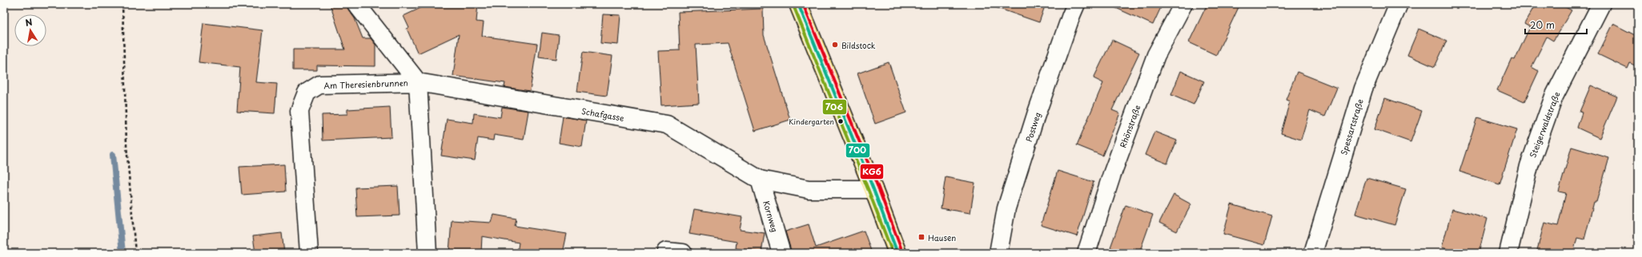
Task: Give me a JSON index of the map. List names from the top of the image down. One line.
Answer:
{"streets":{"street":["Am Theresienbrunnen","Schafgasse","Steigerwaldstraße","Rhönstraße","Postweg","Spessartstraße","Kornweg"]},"crossings":[["Am Theresienbrunnen","Schafgasse"],["Schafgasse","Kornweg"]],"places":{"other":["Bildstock","Kindergarten"],"transit":["Hausen"]},"lines":["transit line 700","transit line KG6","transit line 706"],"scale_bar":"20 m","north":"top"}
